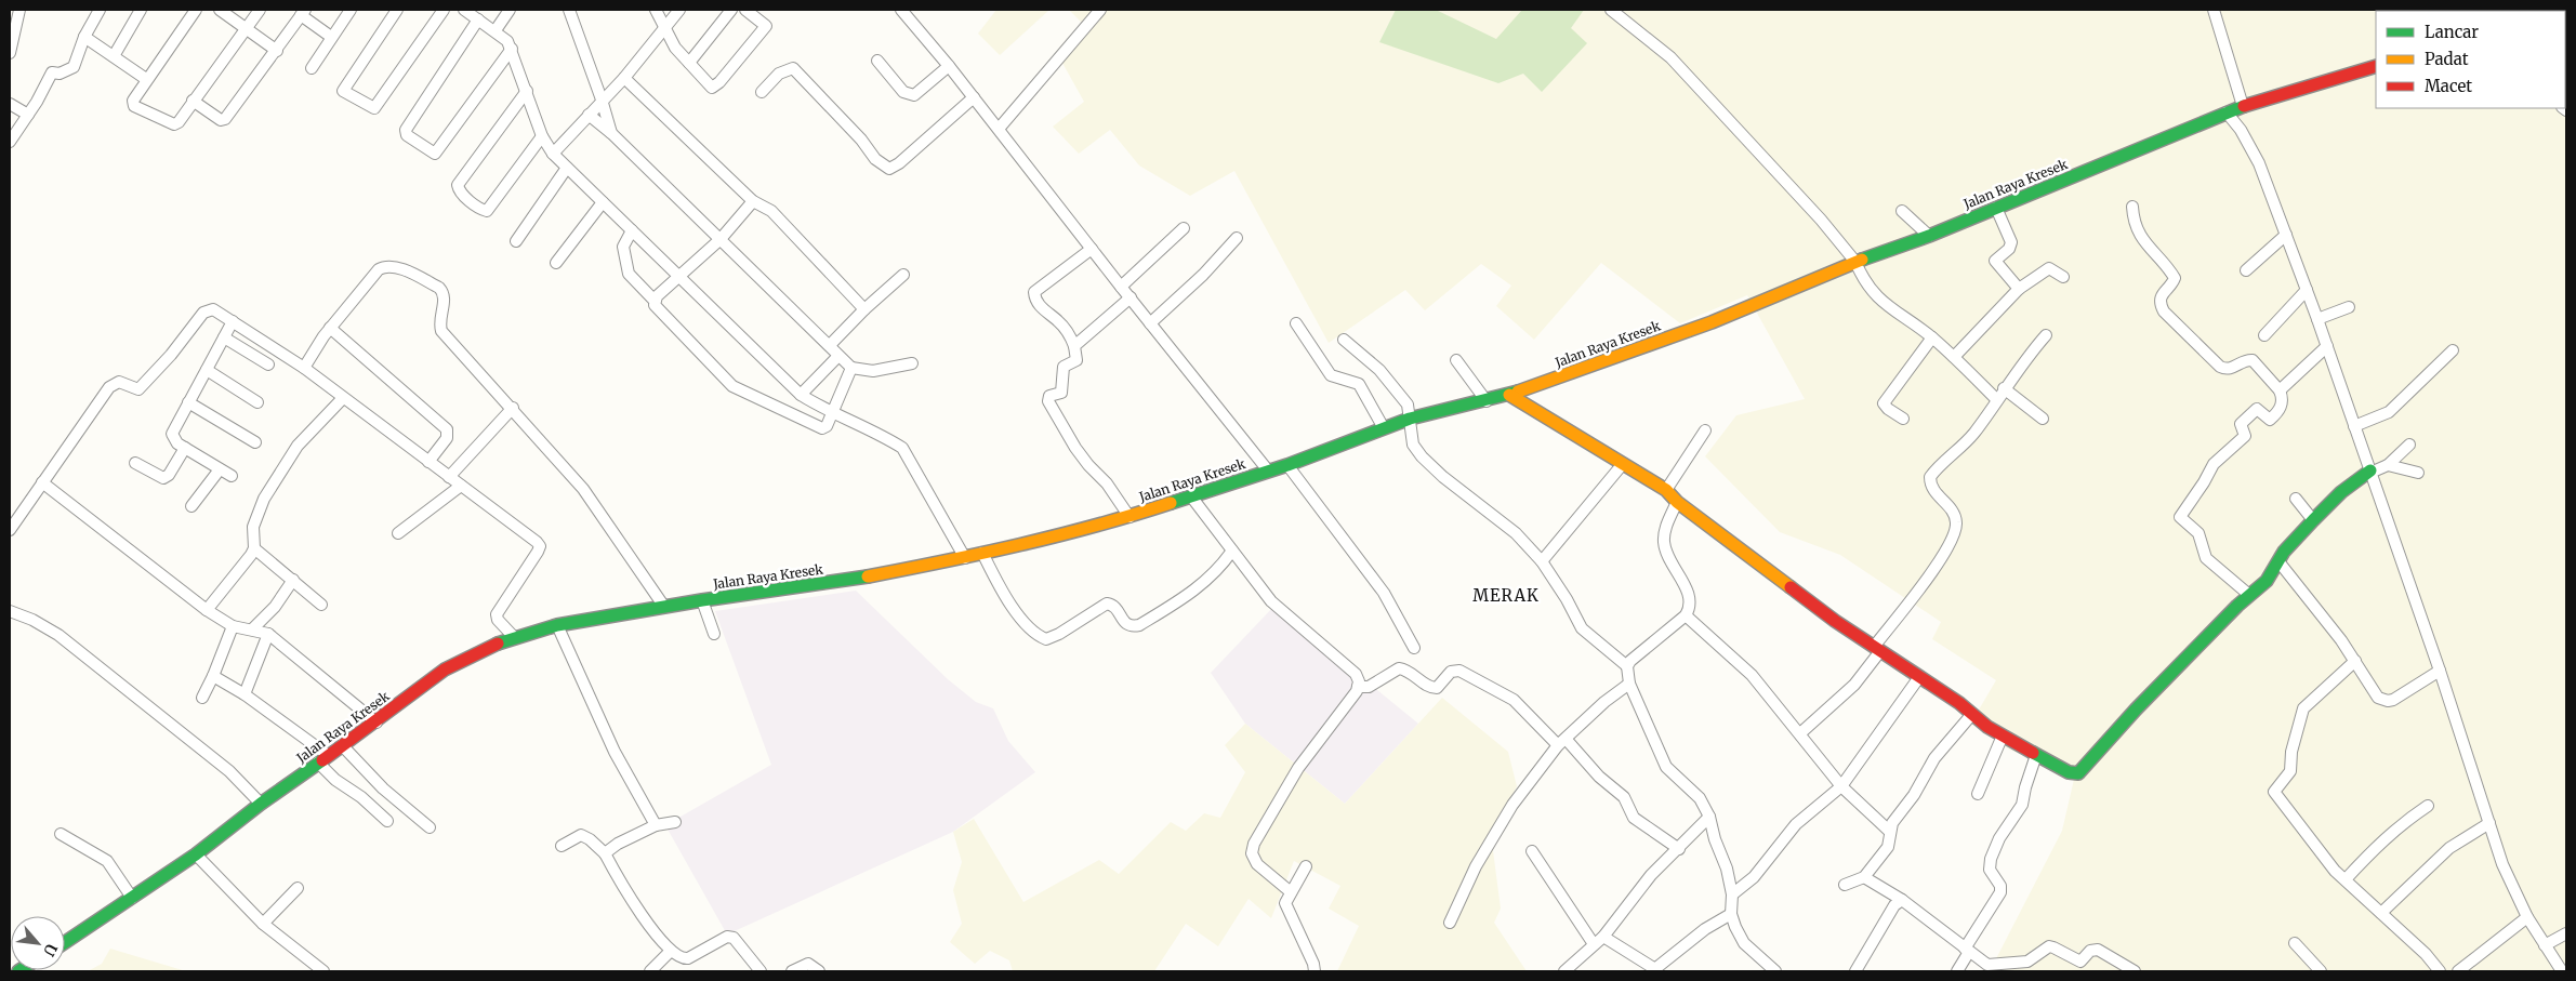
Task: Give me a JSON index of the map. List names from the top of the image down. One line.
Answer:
{"streets":{"main road":["Jalan Raya Kresek"]},"districts":["MERAK"],"legend":["Lancar","Padat","Macet"],"north":"bottom right"}
